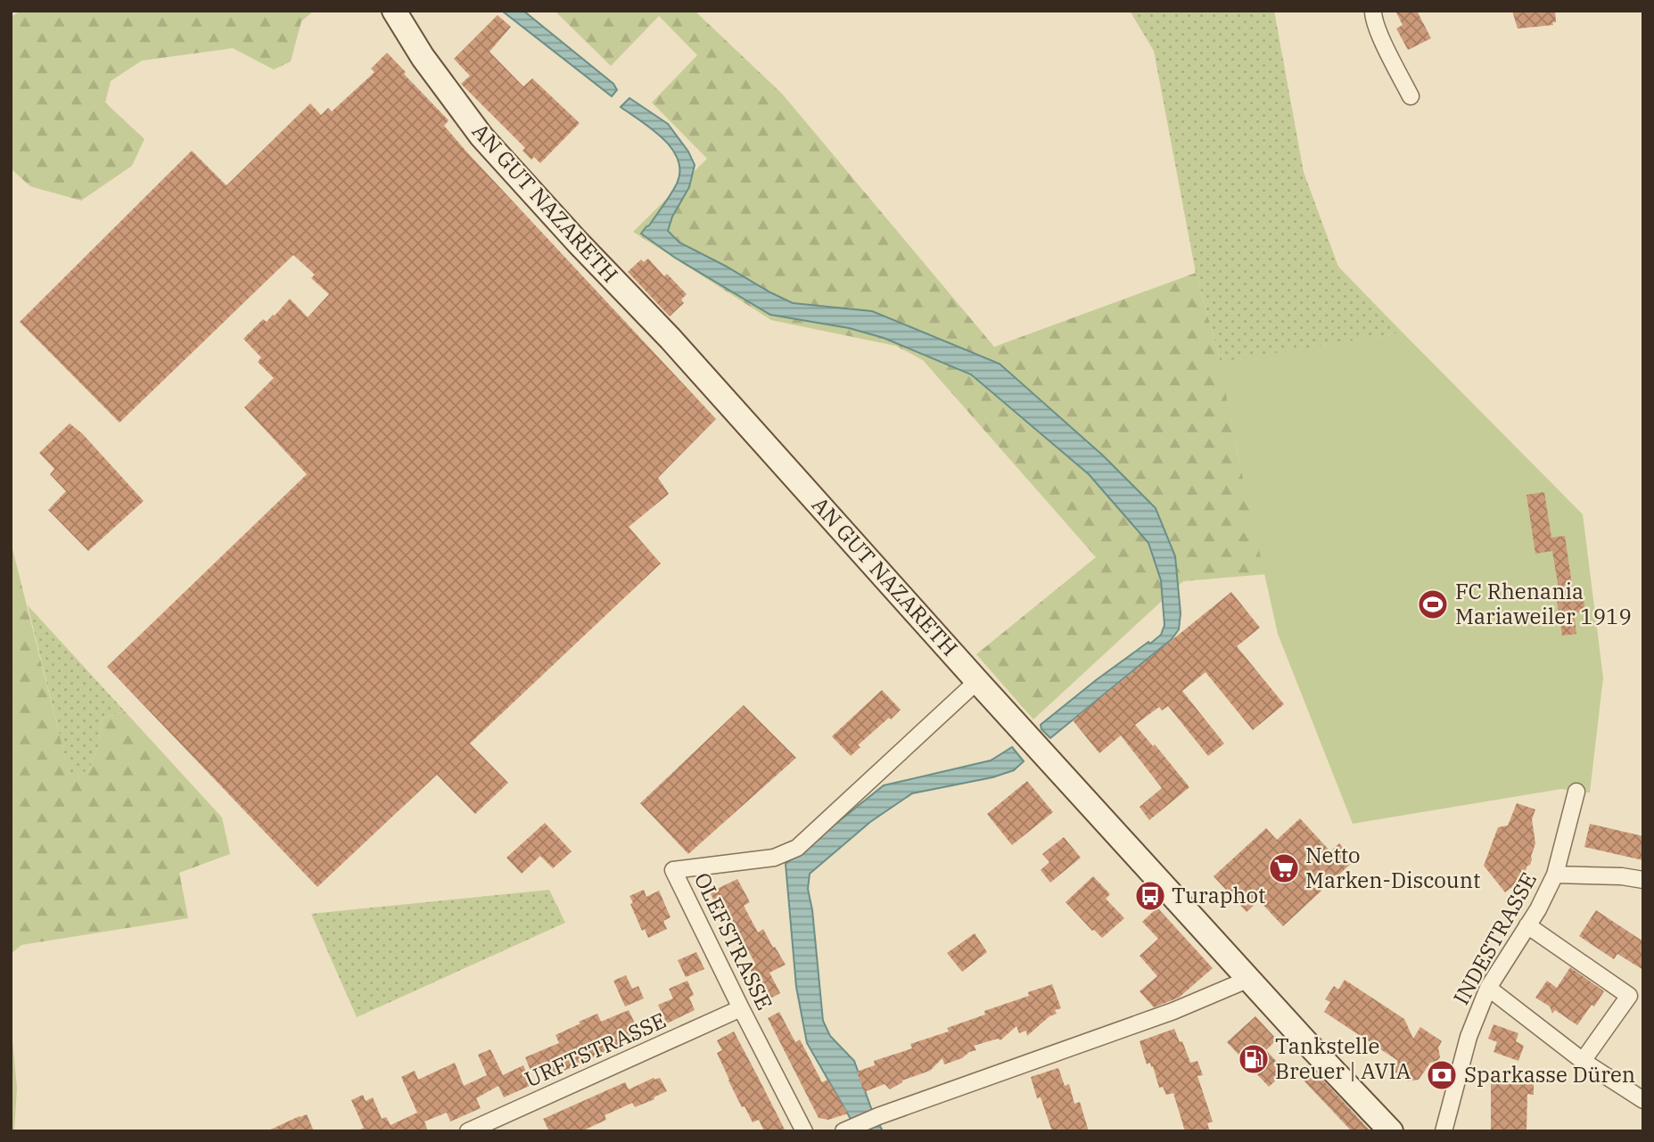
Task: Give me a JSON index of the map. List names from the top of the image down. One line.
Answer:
{"streets":{"main road":["AN GUT NAZARETH"],"street":["INDESTRASSE","OLEFSTRASSE","URFTSTRASSE"]},"crossings":[["AN GUT NAZARETH","OLEFSTRASSE"],["OLEFSTRASSE","URFTSTRASSE"]],"places":{"sports":["FC Rhenania Mariaweiler 1919"],"supermarket":["Netto Marken-Discount"],"bus stop":["Turaphot"],"fuel station":["Tankstelle Breuer | AVIA"],"bank":["Sparkasse Düren"]}}
